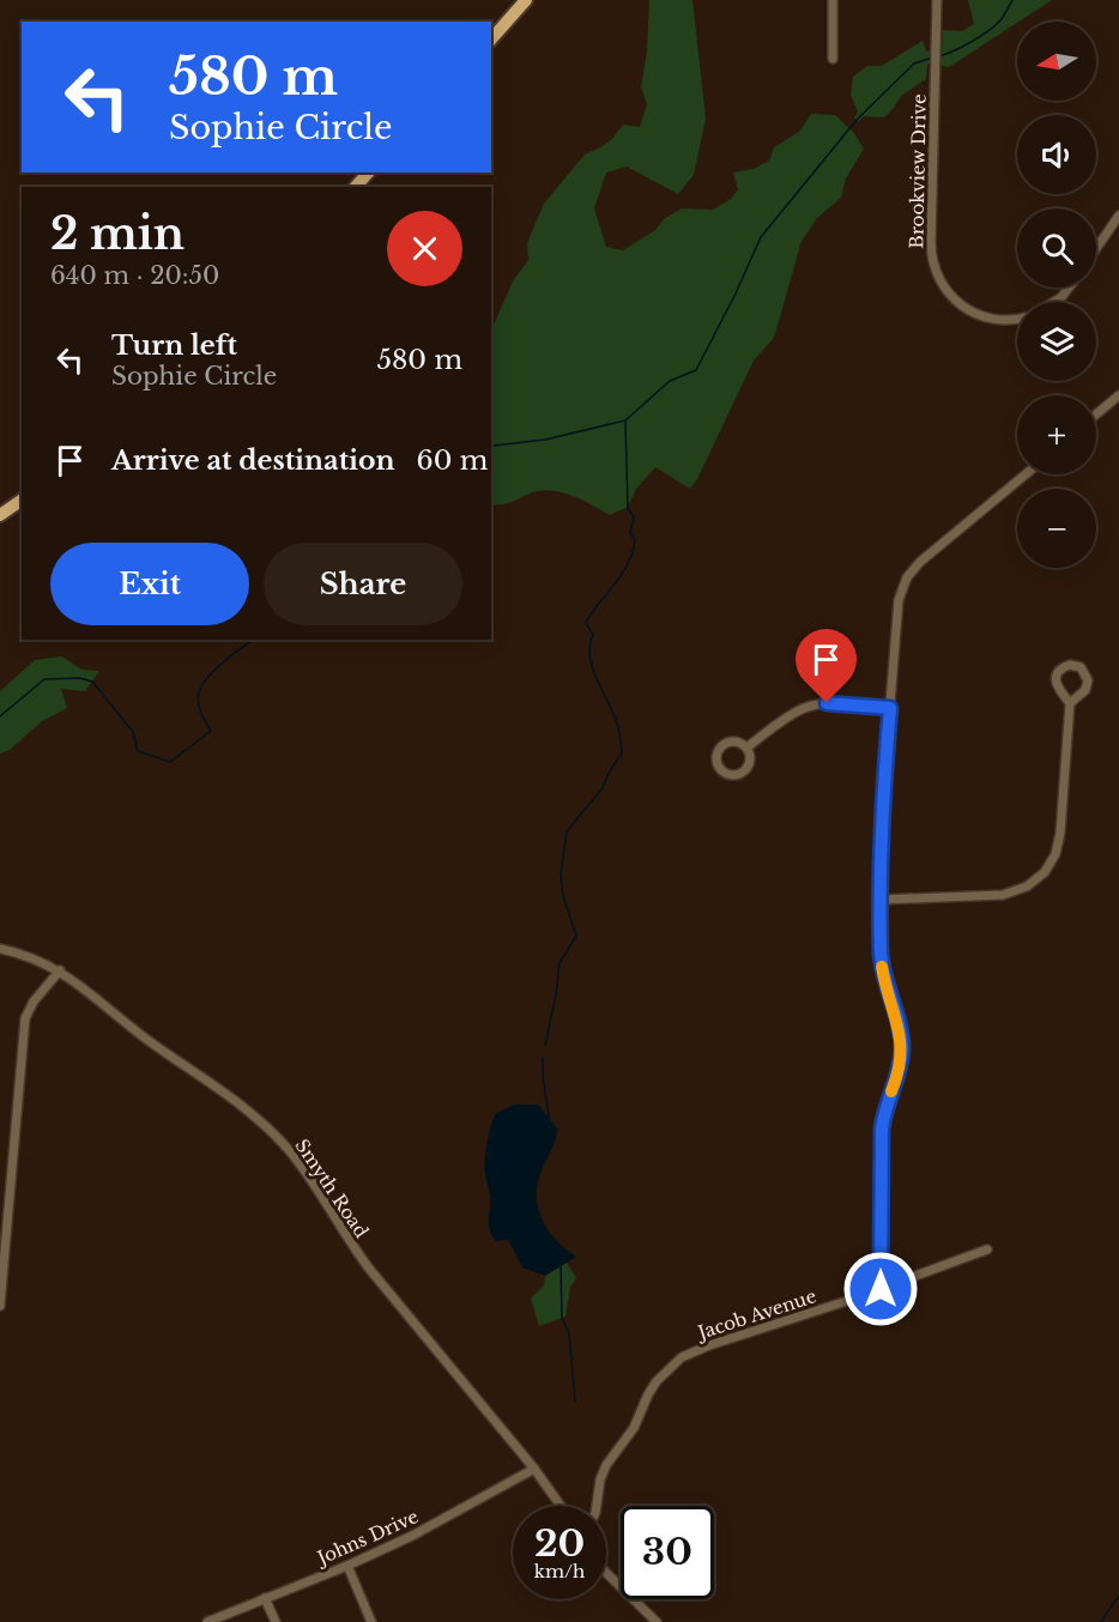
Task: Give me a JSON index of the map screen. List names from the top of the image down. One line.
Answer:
{"streets":{"street":["Brookview Drive","Smyth Road","Jacob Avenue","Johns Drive"]},"crossings":[["Smyth Road","Johns Drive"]],"north":"left","page":{"map_buttons":["+","−"],"turn":["580 m","Sophie Circle"],"heading":["2 min","640 m · 20:50"],"list":[{"name":"Turn left","note":"Sophie Circle","value":"580 m"},{"name":"Arrive at destination","value":"60 m"}],"buttons":["Exit","Share"],"speed":"20 km/h","limit":"30"}}
